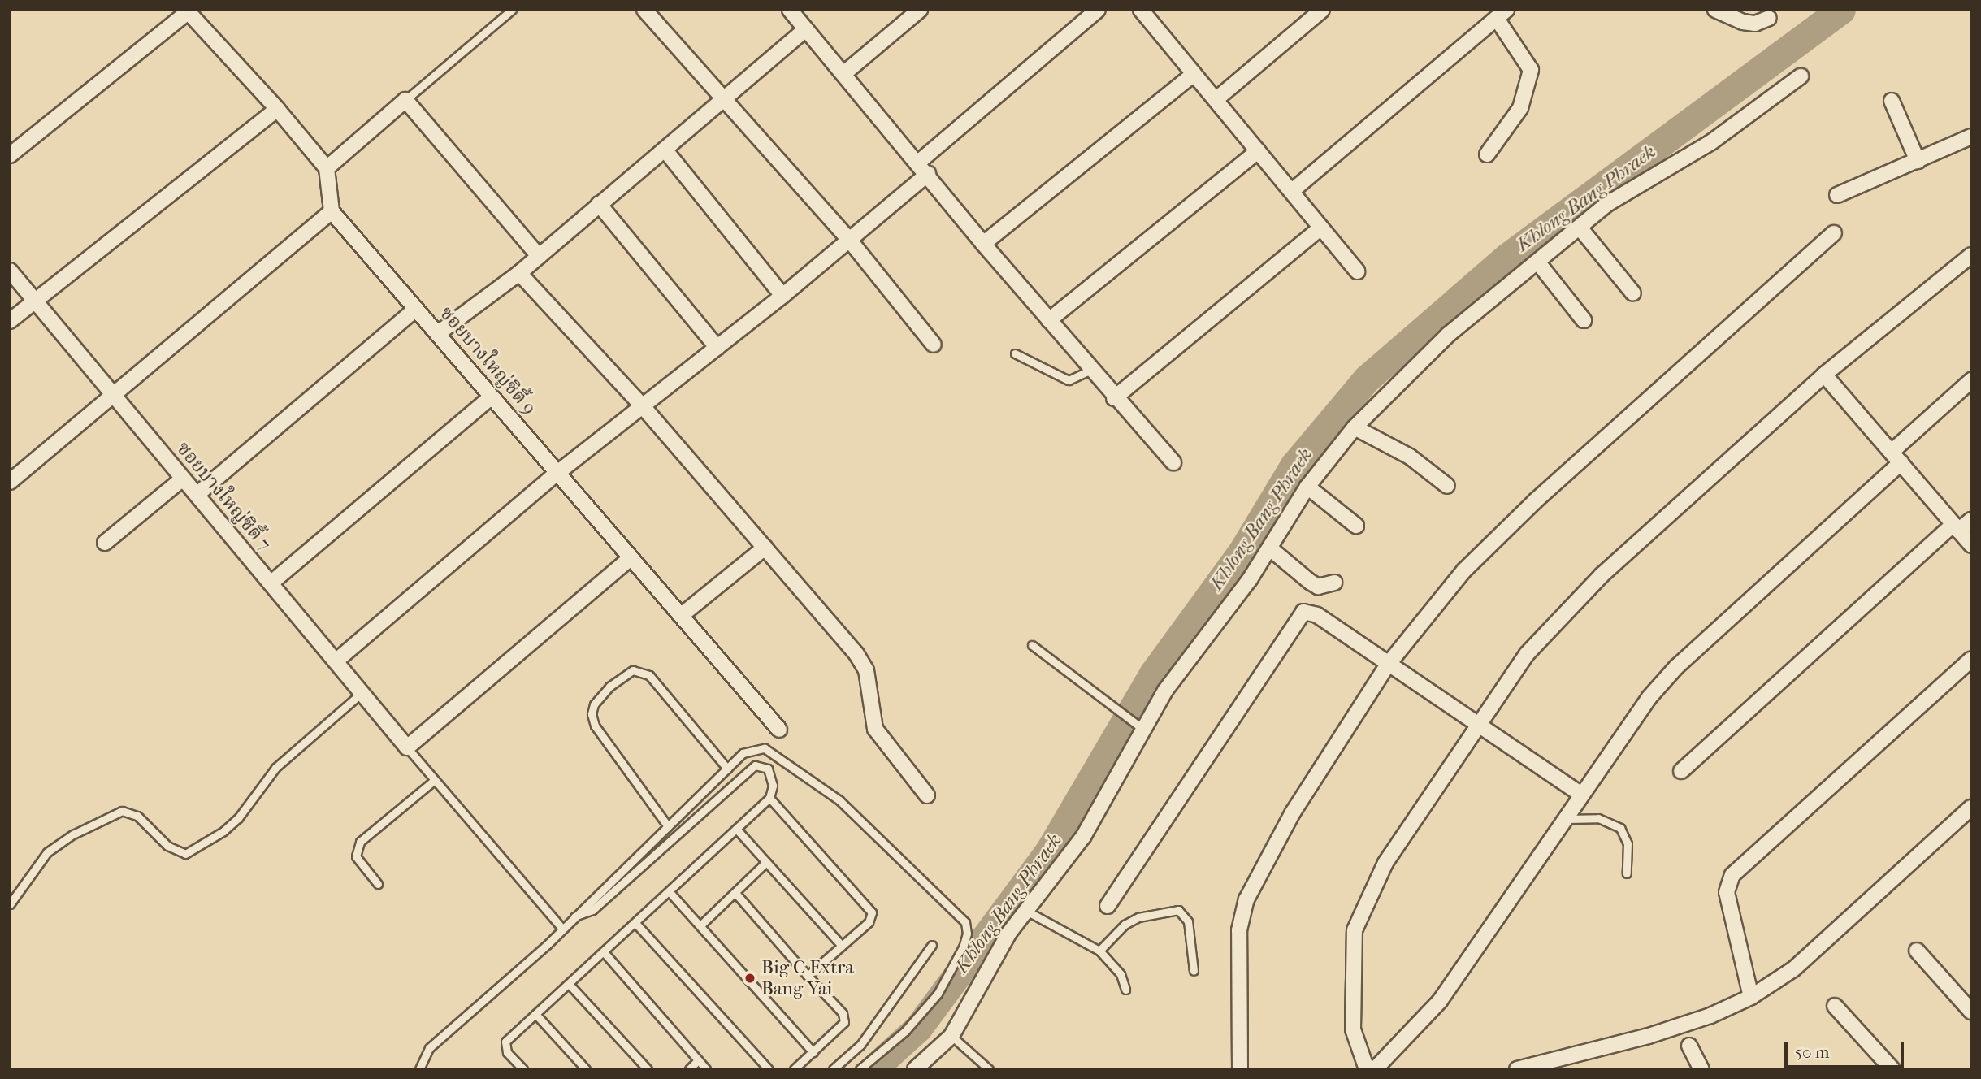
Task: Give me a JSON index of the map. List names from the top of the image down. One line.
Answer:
{"streets":{"street":["ซอยบางใหญ่ซิตี้ 9","ซอยบางใหญ่ซิตี้ 7"]},"water":["Khlong Bang Phraek"],"places":["Big C Extra Bang Yai"],"scale_bar":"50 m"}
